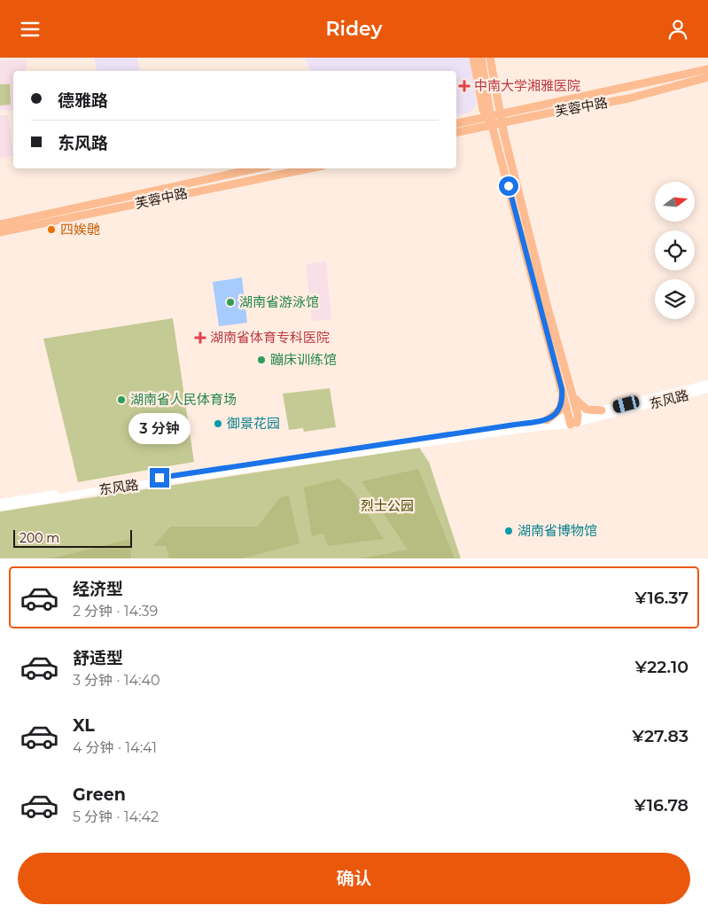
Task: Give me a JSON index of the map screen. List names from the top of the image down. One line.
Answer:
{"streets":{"main road":["芙蓉中路","东风路"]},"parks":["烈士公园"],"places":{"health":["中南大学湘雅医院","湖南省体育专科医院"],"other":["四娭毑","湖南省游泳馆","蹦床训练馆","湖南省人民体育场","御景花园","湖南省博物馆"]},"scale_bar":"200 m","north":"right","page":{"header":"Ridey","banner":["德雅路","东风路"],"bubble":"3 分钟","scale":"200 m","list":[{"name":"经济型","note":"2 分钟 · 14:39","value":"¥16.37"},{"name":"舒适型","note":"3 分钟 · 14:40","value":"¥22.10"},{"name":"XL","note":"4 分钟 · 14:41","value":"¥27.83"},{"name":"Green","note":"5 分钟 · 14:42","value":"¥16.78"}],"buttons":"确认"}}
